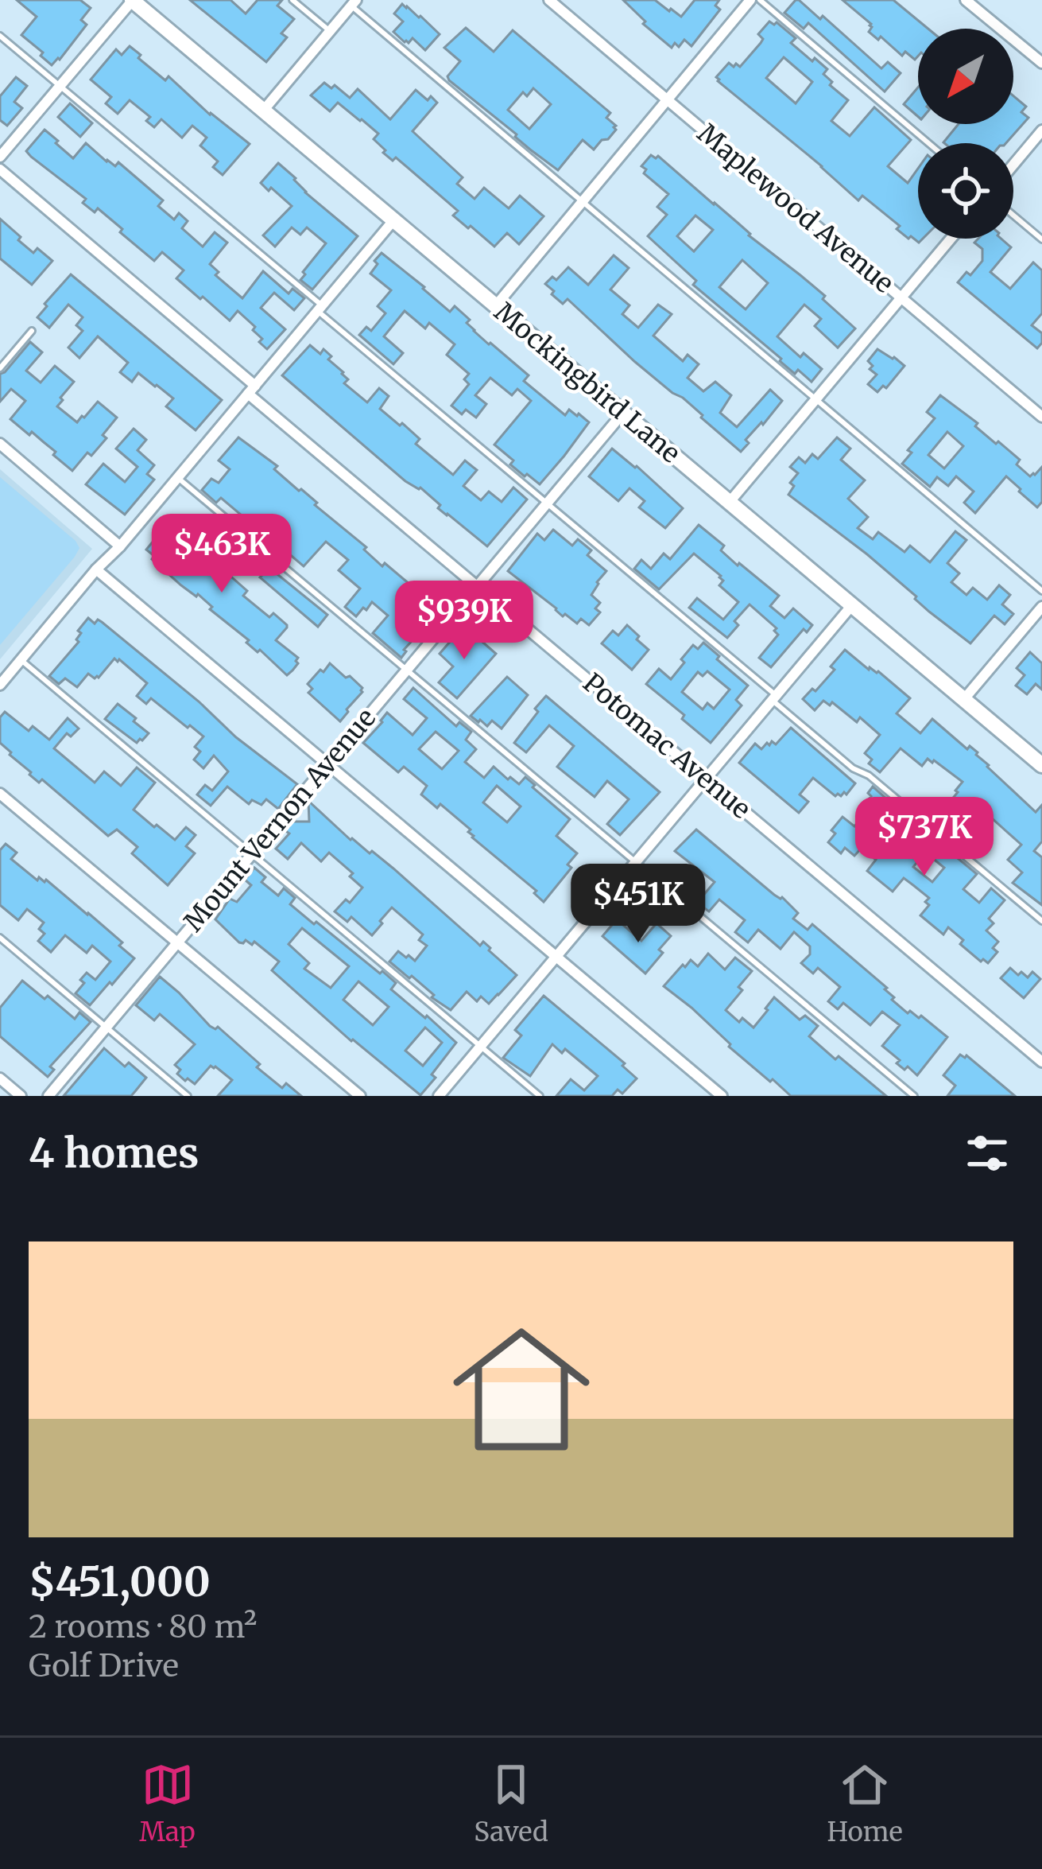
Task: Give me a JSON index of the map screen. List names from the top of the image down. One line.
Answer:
{"streets":{"main road":["Mockingbird Lane"],"street":["Maplewood Avenue","Potomac Avenue","Mount Vernon Avenue"]},"crossings":[["Mockingbird Lane","Mount Vernon Avenue"],["Potomac Avenue","Mount Vernon Avenue"]],"north":"bottom left","page":{"price":["$463K","$939K","$737K","$451K"],"heading":"4 homes","list":[{"name":"$451,000","note":"2 rooms · 80 m² · Golf Drive"}],"tabs":["Map","Saved","Home"]}}
